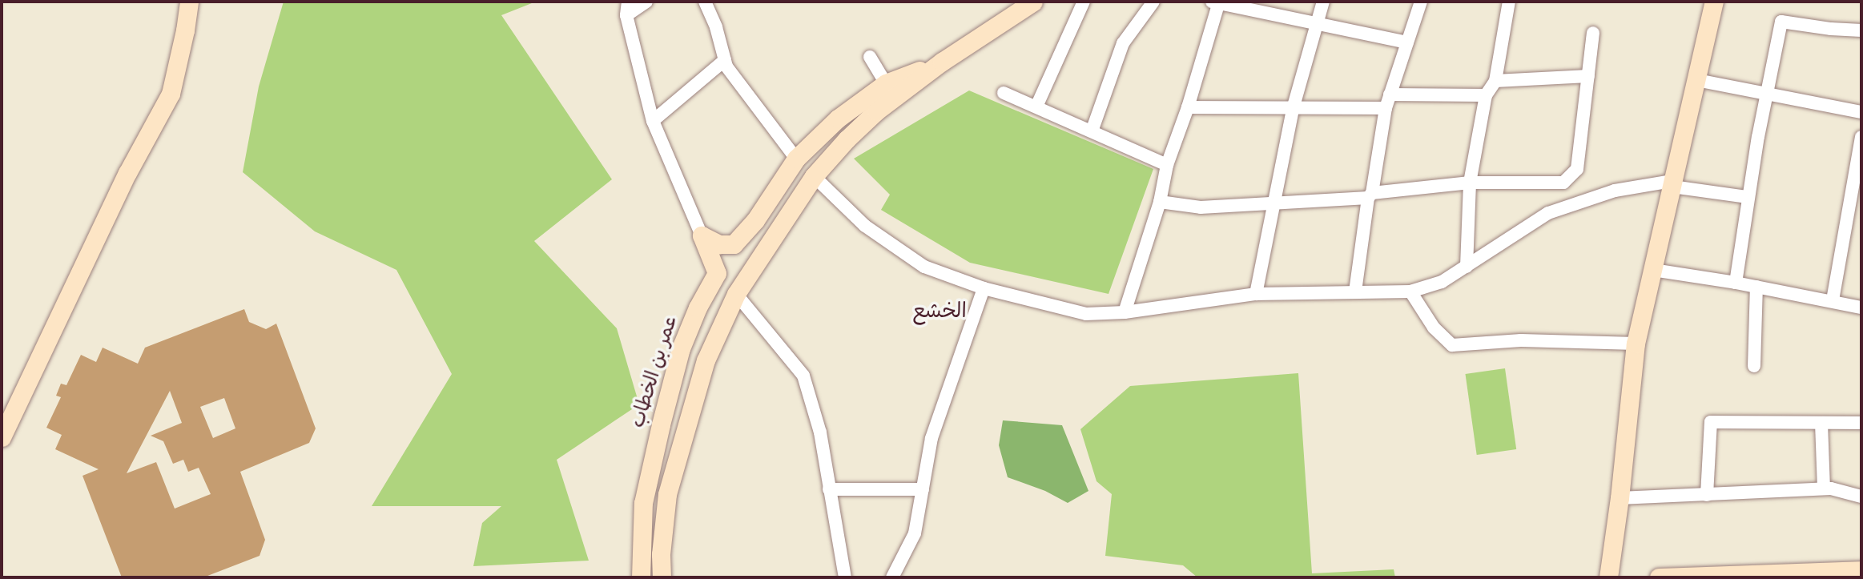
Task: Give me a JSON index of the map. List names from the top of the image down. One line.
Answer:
{"streets":{"street":["عمر بن الخطاب"]},"districts":["الخشع"]}
